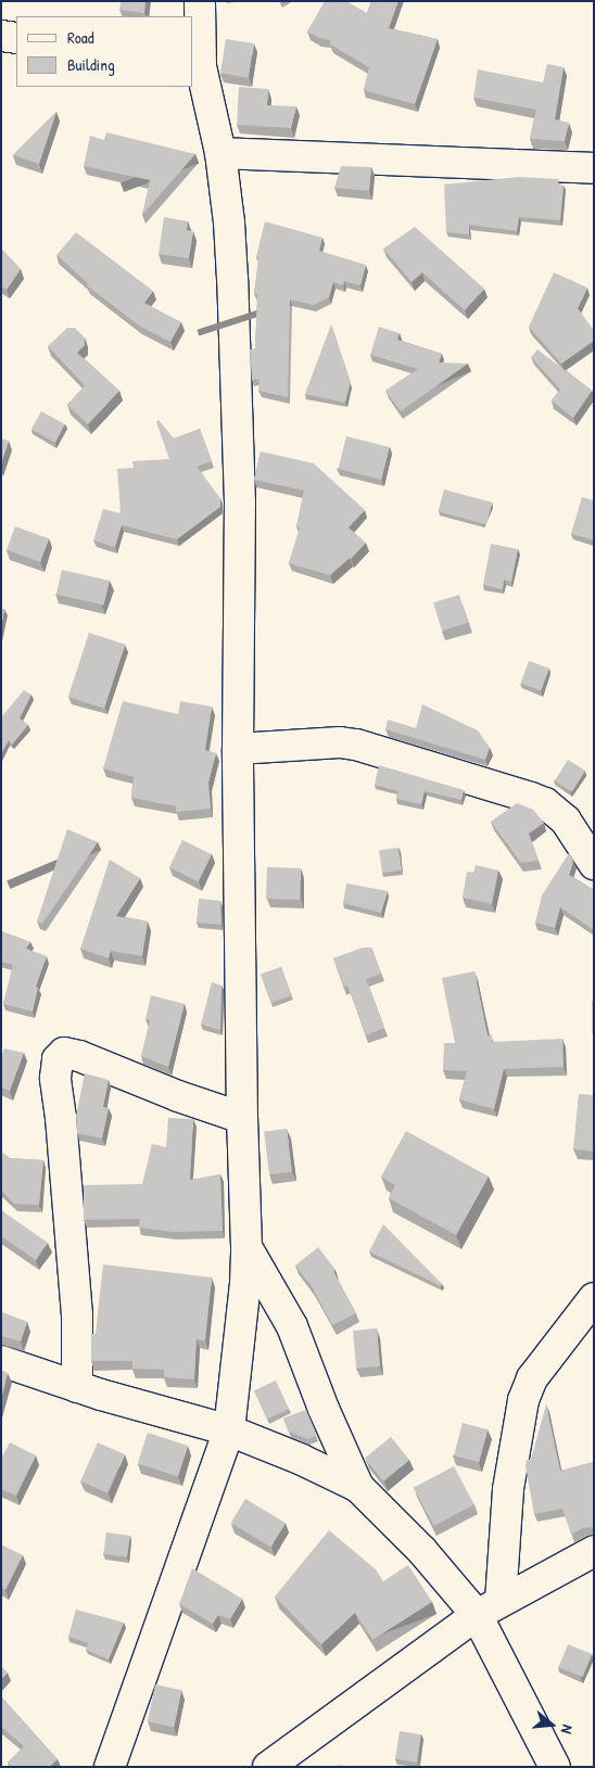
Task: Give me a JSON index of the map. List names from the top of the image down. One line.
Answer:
{"legend":["Road","Building"],"north":"right"}
